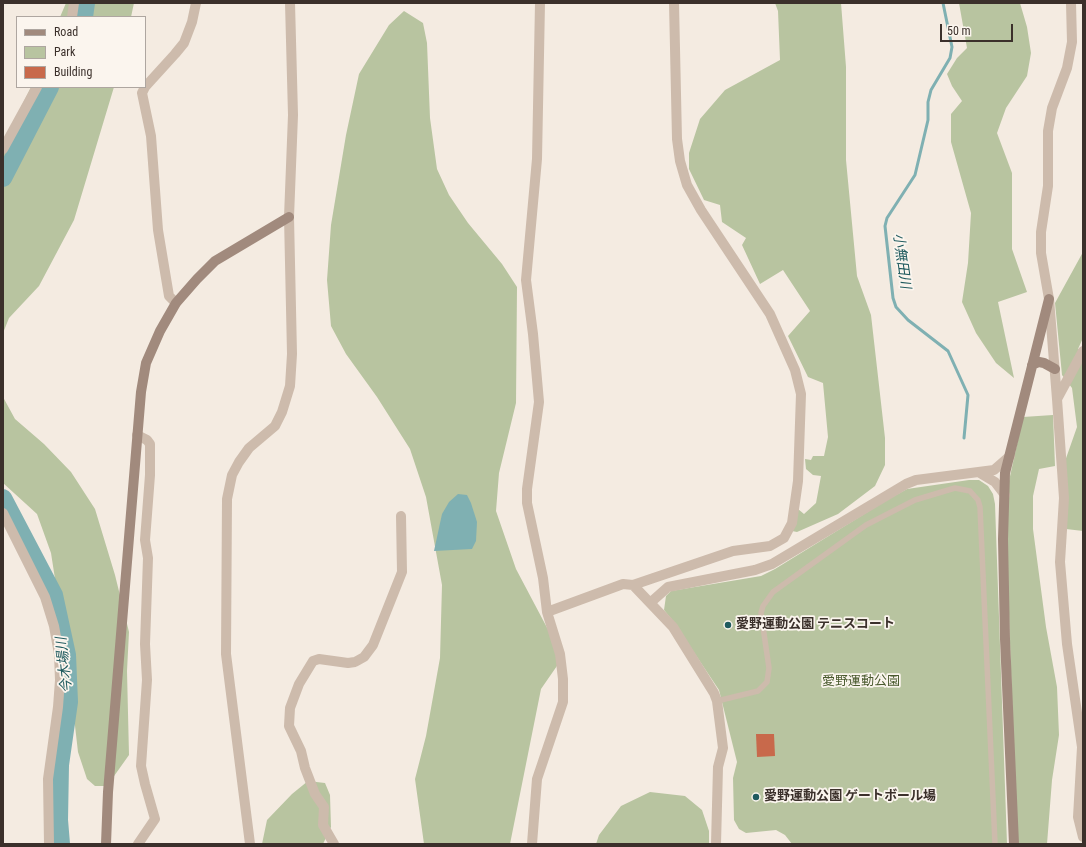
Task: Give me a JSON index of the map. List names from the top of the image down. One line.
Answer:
{"water":["小無田川","今木場川"],"parks":["愛野運動公園"],"places":["愛野運動公園 テニスコート","愛野運動公園 ゲートボール場"],"legend":["Road","Park","Building"],"scale_bar":"50 m"}
